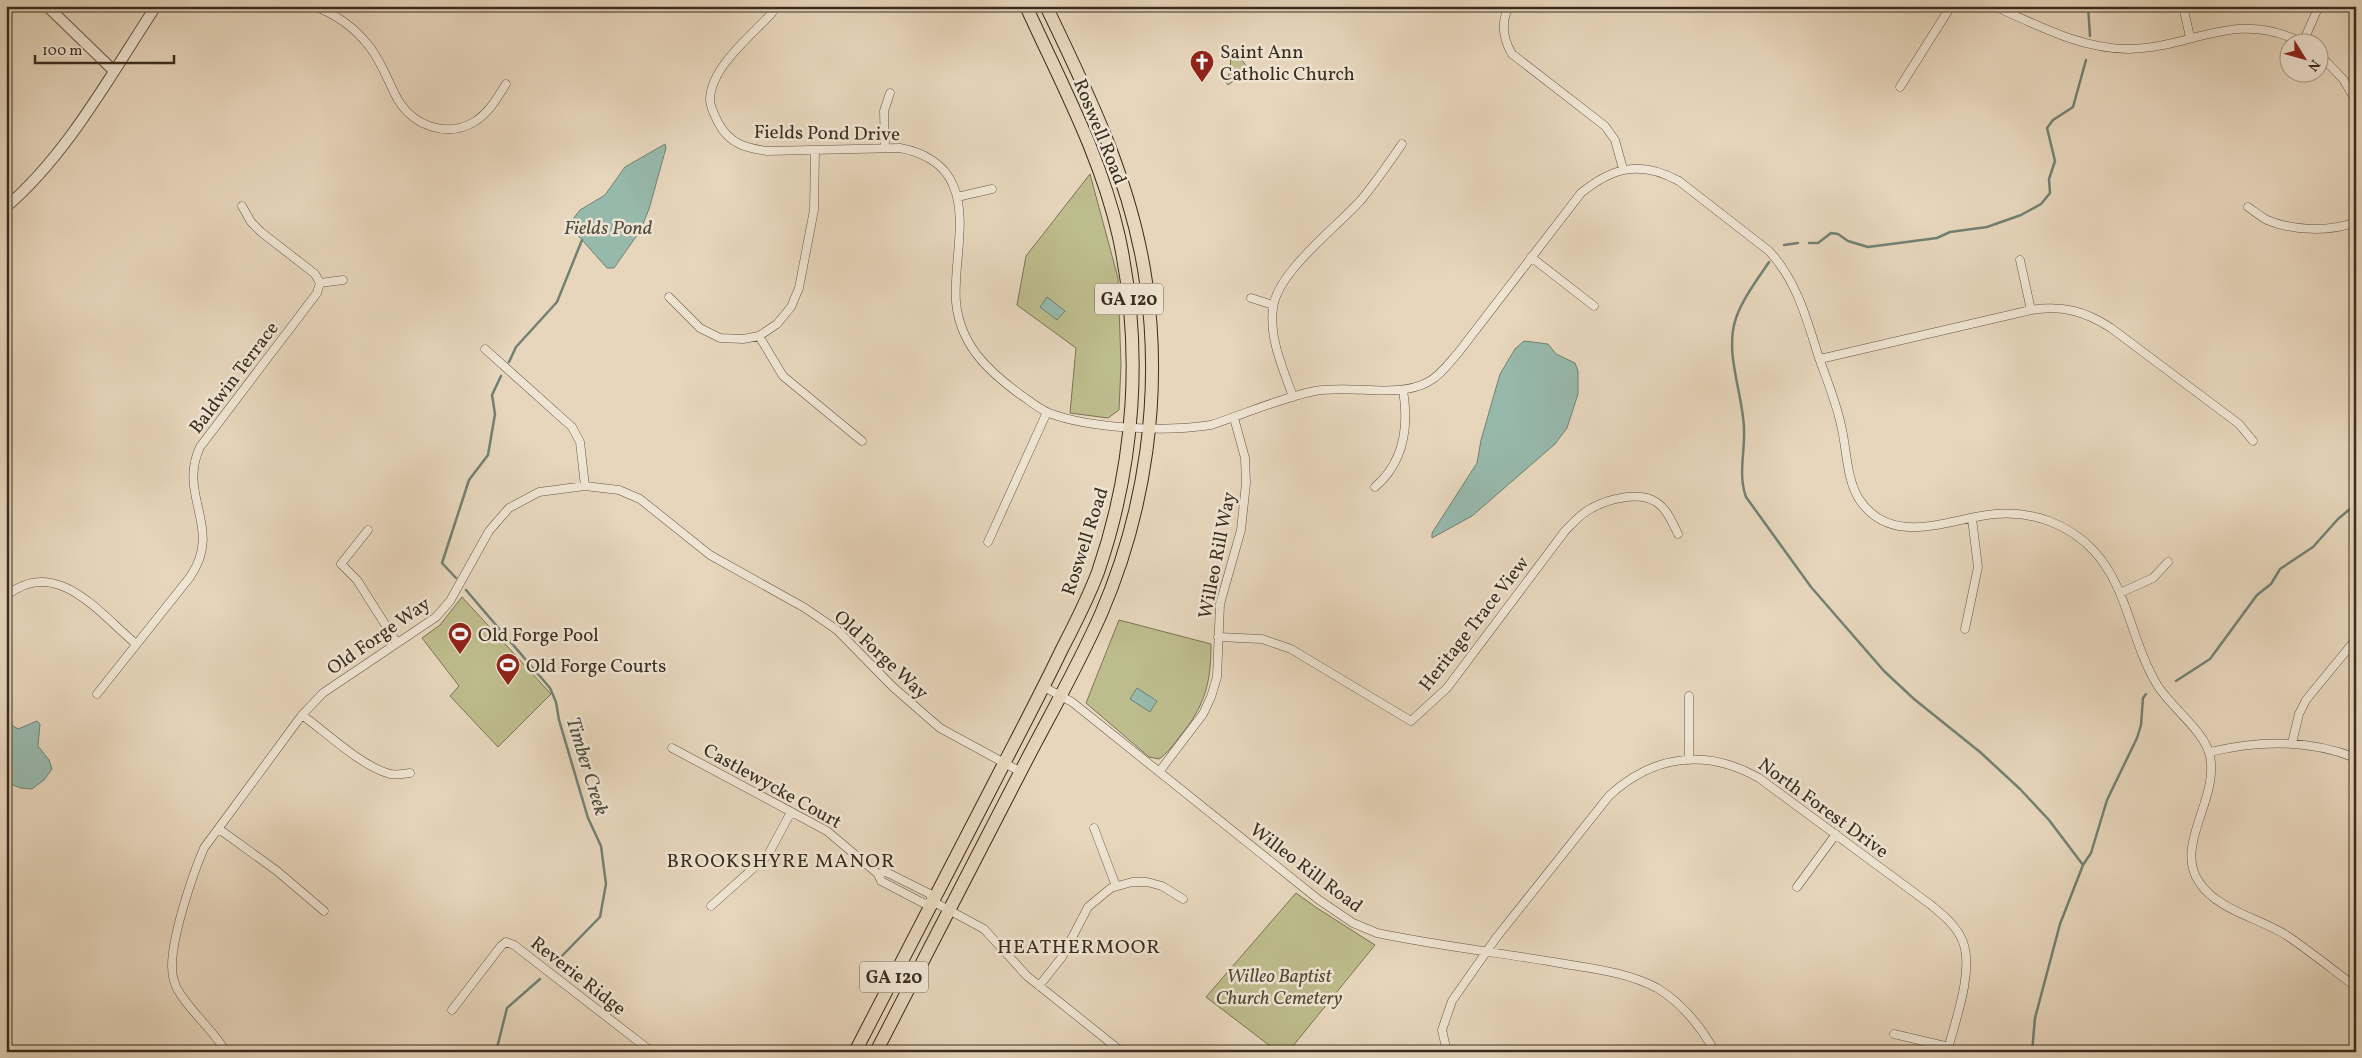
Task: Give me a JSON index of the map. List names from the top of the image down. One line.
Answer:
{"streets":{"highway":["Roswell Road","GA 120"],"street":["Fields Pond Drive","Baldwin Terrace","Willeo Rill Way","Heritage Trace View","Old Forge Way","Castlewycke Court","North Forest Drive","Willeo Rill Road","Reverie Ridge"]},"crossings":[["Roswell Road","Fields Pond Drive"],["Roswell Road","Old Forge Way"],["Roswell Road","Castlewycke Court"],["Roswell Road","Willeo Rill Road"],["Fields Pond Drive","Willeo Rill Way"],["Willeo Rill Way","Heritage Trace View"],["Willeo Rill Way","Willeo Rill Road"],["North Forest Drive","Willeo Rill Road"]],"districts":["BROOKSHYRE MANOR","HEATHERMOOR"],"water":["Fields Pond","Timber Creek"],"parks":["Willeo Baptist Church Cemetery"],"places":{"church":["Saint Ann Catholic Church"],"sports":["Old Forge Pool","Old Forge Courts"]},"scale_bar":"100 m","north":"bottom right"}
